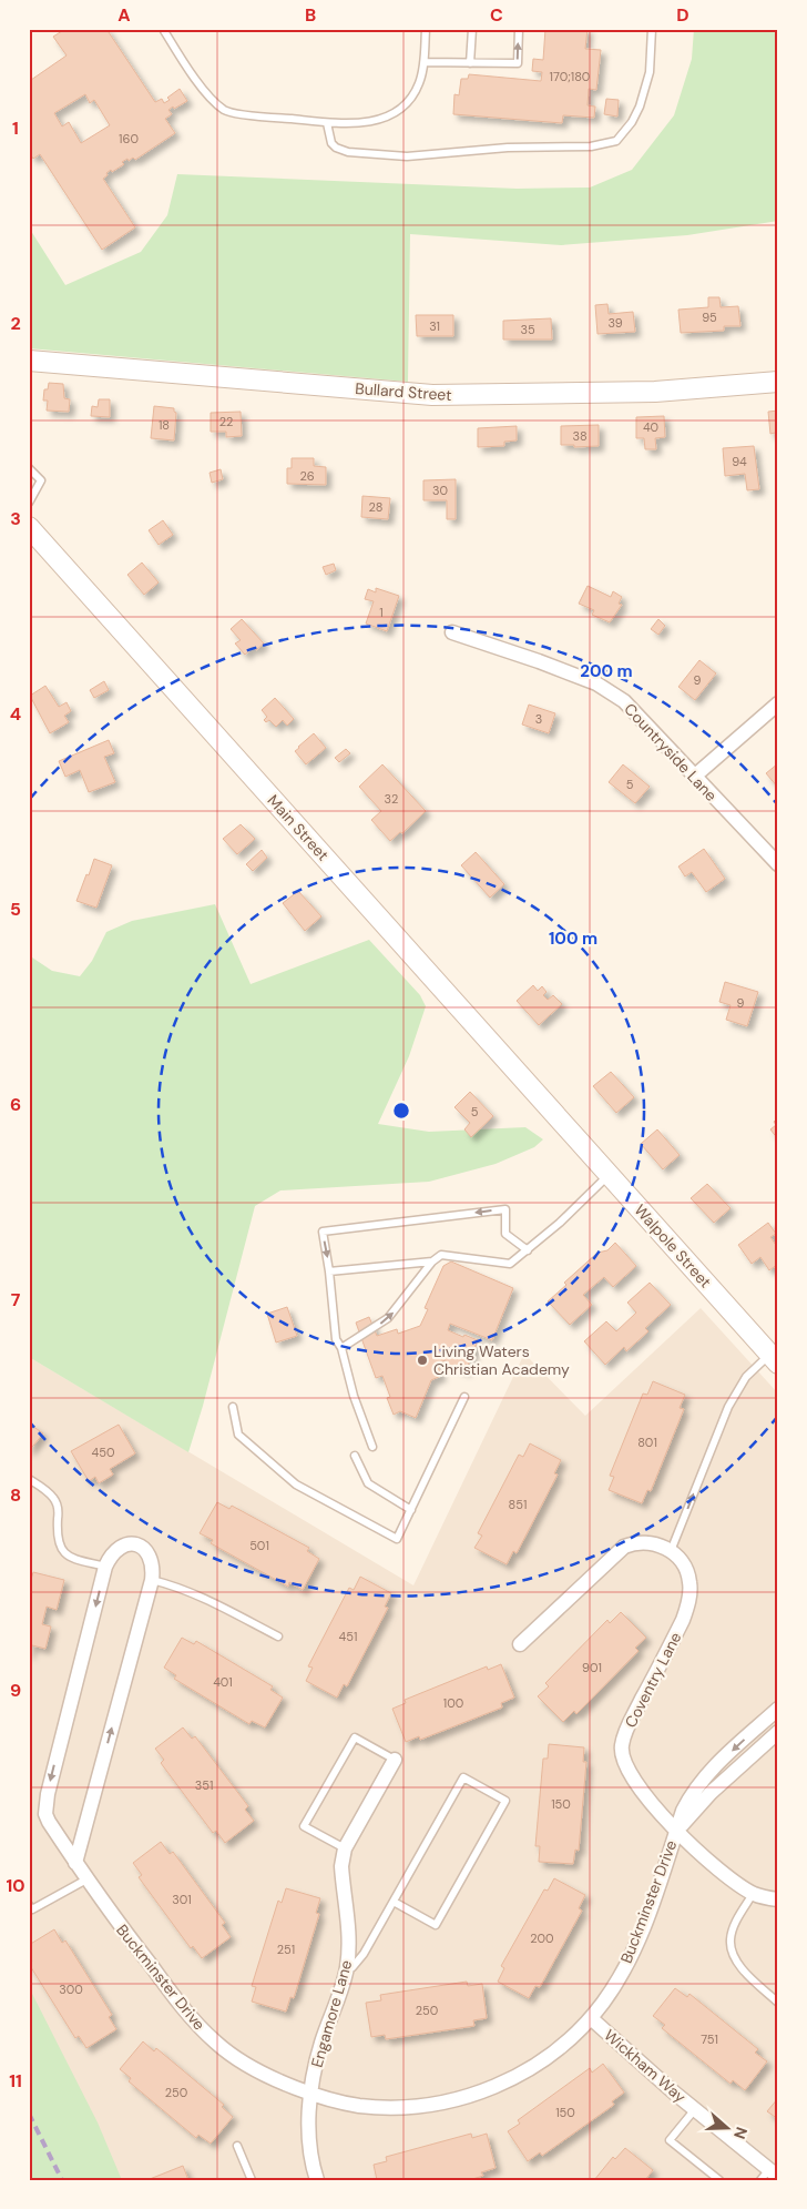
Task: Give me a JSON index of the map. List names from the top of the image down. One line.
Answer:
{"streets":{"main road":["Bullard Street","Main Street","Walpole Street"],"street":["Countryside Lane","Coventry Lane","Buckminster Drive","Engamore Lane","Wickham Way"]},"crossings":[["Main Street","Walpole Street"],["Coventry Lane","Buckminster Drive"],["Buckminster Drive","Engamore Lane"],["Buckminster Drive","Wickham Way"]],"places":["Living Waters Christian Academy"],"house_numbers":["170;180","160","95","39","31","35","22","18","40","38","94","26","30","28","1","9","3","5","32","9","5","801","450","851","501","451","901","401","100","351","150","301","200","251","300","250","751","250","150"],"north":"right","grid":{"columns":["A","B","C","D"],"rows":["1","2","3","4","5","6","7","8","9","10","11"]},"rings":["200 m","100 m"]}
